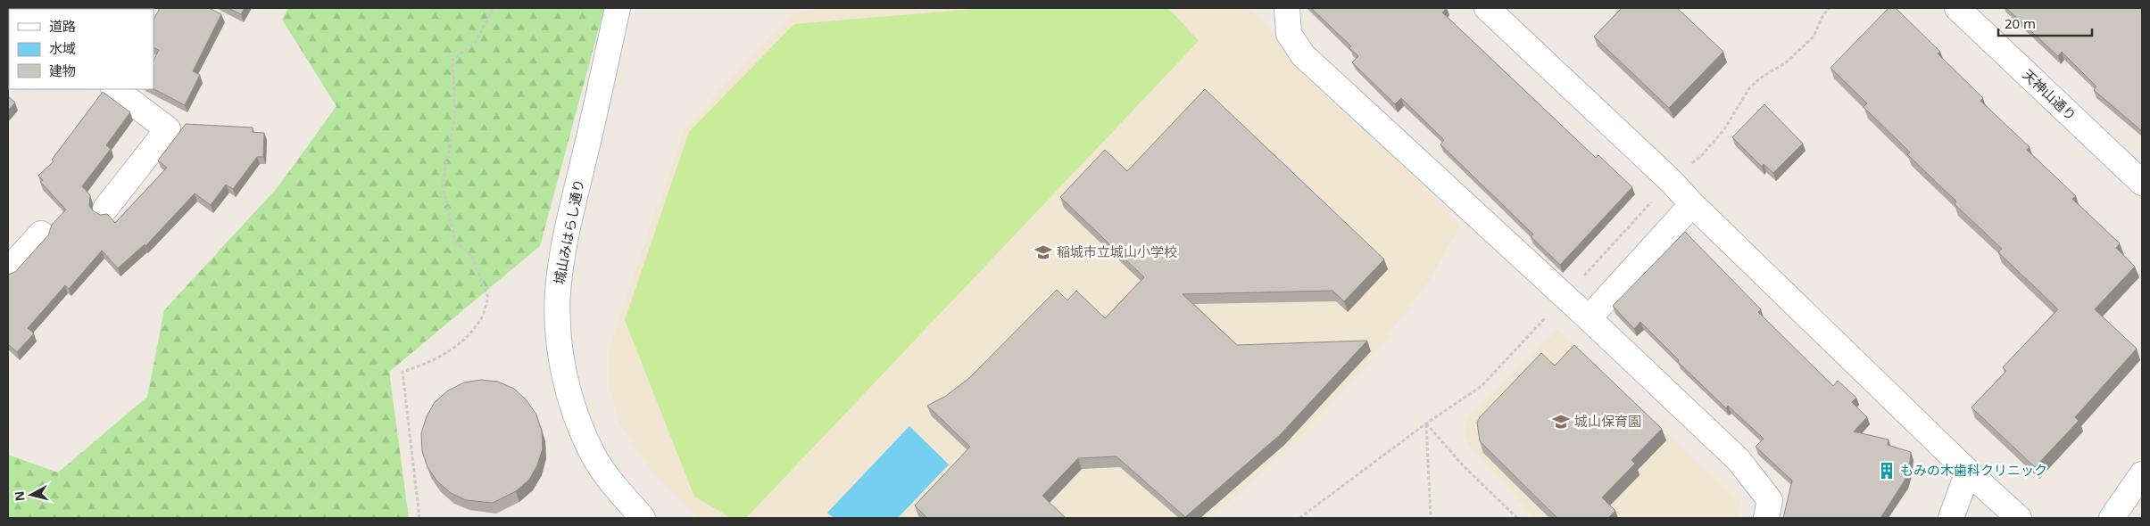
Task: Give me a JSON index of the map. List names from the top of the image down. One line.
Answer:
{"streets":{"street":["天神山通り","城山みはらし通り"]},"places":{"school or university":["稲城市立城山小学校","城山保育園"],"building":["もみの木歯科クリニック"]},"legend":["道路","水域","建物"],"scale_bar":"20 m","north":"left"}
